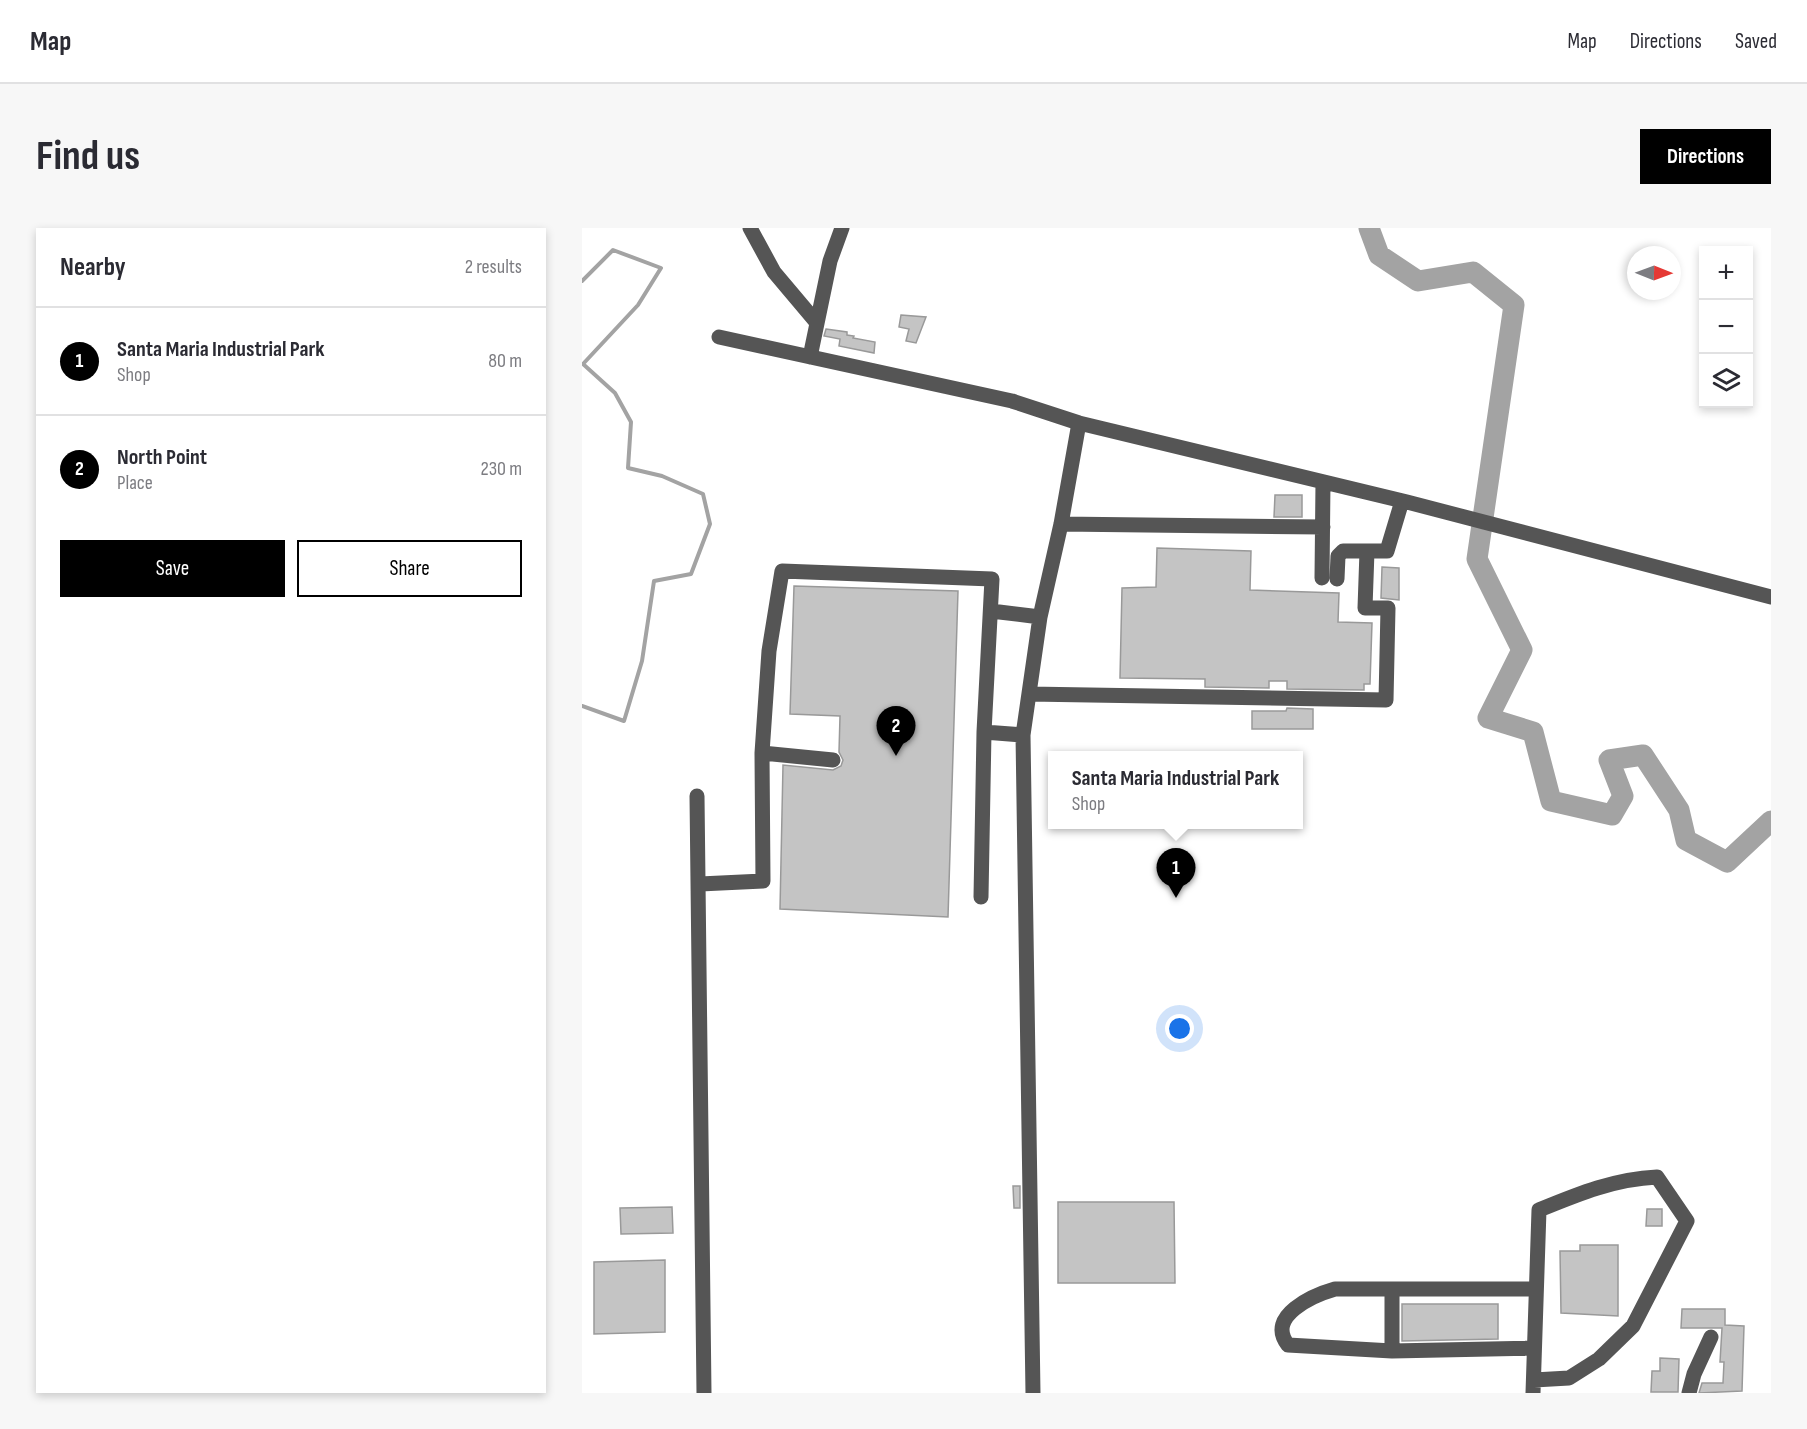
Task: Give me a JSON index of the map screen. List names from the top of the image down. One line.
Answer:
{"north":"right","page":{"header":"Map","nav":["Map","Directions","Saved"],"buttons":["Directions",["Save","Share"]],"title":"Find us","heading":["Nearby","2 results"],"map_buttons":["+","−"],"list":[{"mark":"1","name":"Santa Maria Industrial Park","note":"Shop","value":"80 m"},{"mark":"2","name":"North Point","note":"Place","value":"230 m"}],"pins":["2","1"],"popup":["Santa Maria Industrial Park","Shop"]}}
